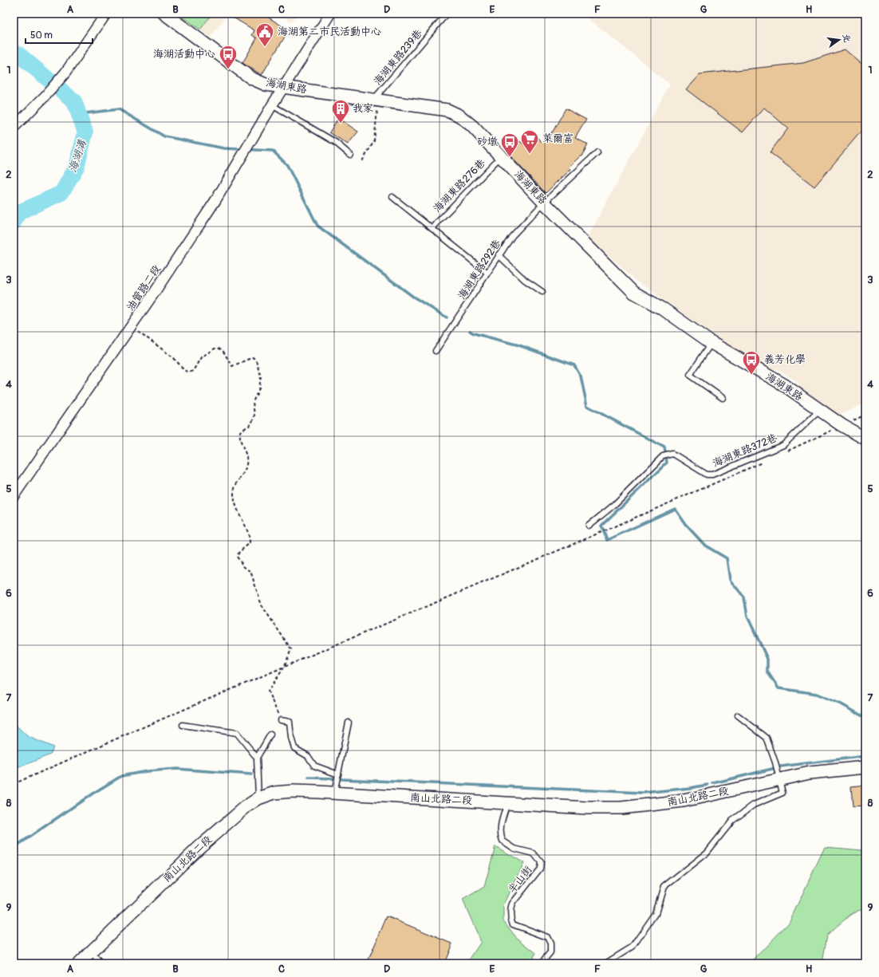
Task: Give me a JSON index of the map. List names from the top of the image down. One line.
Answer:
{"streets":{"street":["海湖東路","油管路二段","南山北路二段"],"lane":["海湖東路239巷","海湖東路276巷","海湖東路292巷","海湖東路372巷","半山街"]},"crossings":[["海湖東路239巷","海湖東路"],["海湖東路","海湖東路276巷"],["海湖東路","海湖東路292巷"],["海湖東路","油管路二段"],["海湖東路","海湖東路372巷"],["南山北路二段","半山街"]],"water":["海湖溝"],"places":{"public building":["海湖第二市民活動中心"],"bus stop":["海湖活動中心","砂墩","義芳化學"],"building":["我家"],"supermarket":["萊爾富"]},"scale_bar":"50 m","north":"right","grid":{"columns":["A","B","C","D","E","F","G","H"],"rows":["1","2","3","4","5","6","7","8","9"]}}
